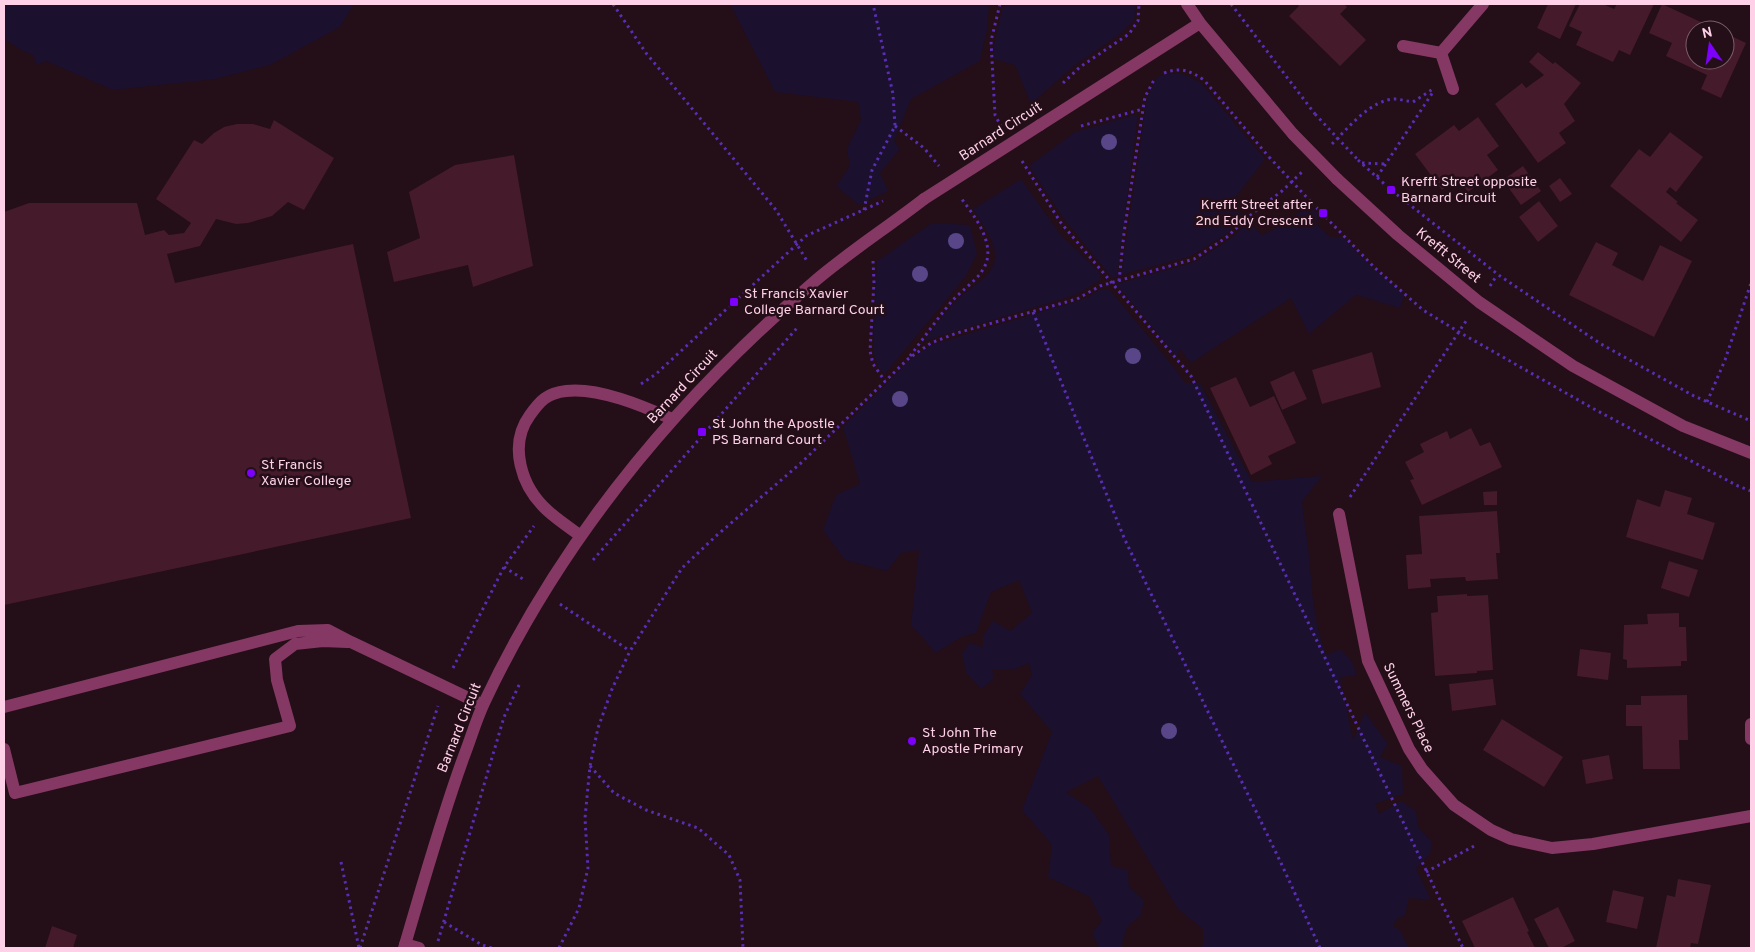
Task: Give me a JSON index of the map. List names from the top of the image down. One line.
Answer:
{"streets":{"street":["Barnard Circuit","Krefft Street","Summers Place"]},"crossings":[["Barnard Circuit","Krefft Street"]],"places":{"transit":["Krefft Street opposite Barnard Circuit","Krefft Street after 2nd Eddy Crescent","St Francis Xavier College Barnard Court","St John the Apostle PS Barnard Court"],"other":["St Francis Xavier College","St John The Apostle Primary"]},"north":"top"}
